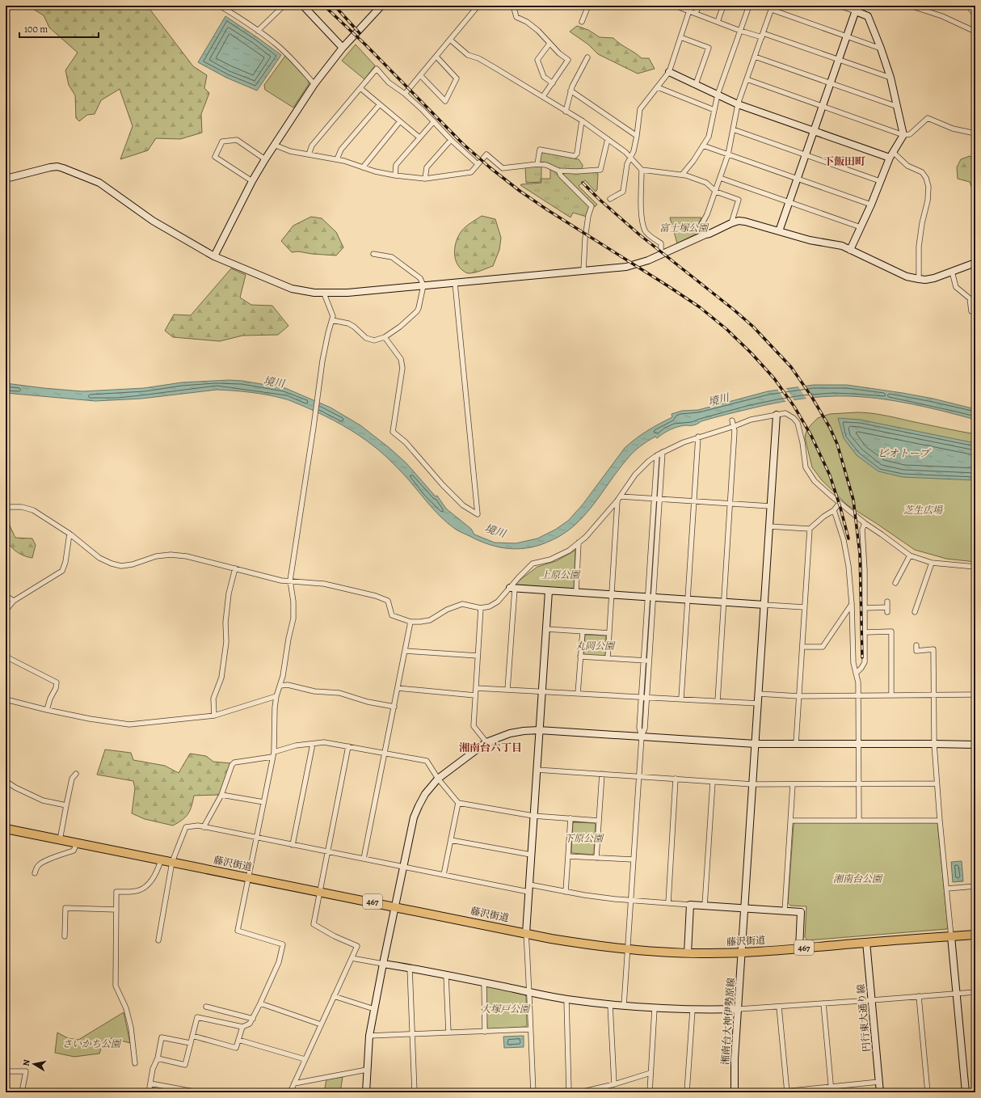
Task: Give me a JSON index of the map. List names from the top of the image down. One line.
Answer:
{"streets":{"highway":["藤沢街道","467"],"street":["円行東大通り線","湘南台大神伊勢原線"]},"crossings":[["藤沢街道","円行東大通り線"],["藤沢街道","湘南台大神伊勢原線"]],"districts":["下飯田町","湘南台六丁目"],"water":["境川","ビオトープ"],"parks":["富士塚公園","芝生広場","上原公園","丸岡公園","下原公園","湘南台公園","大塚戸公園","さいかち公園"],"scale_bar":"100 m","north":"left"}
